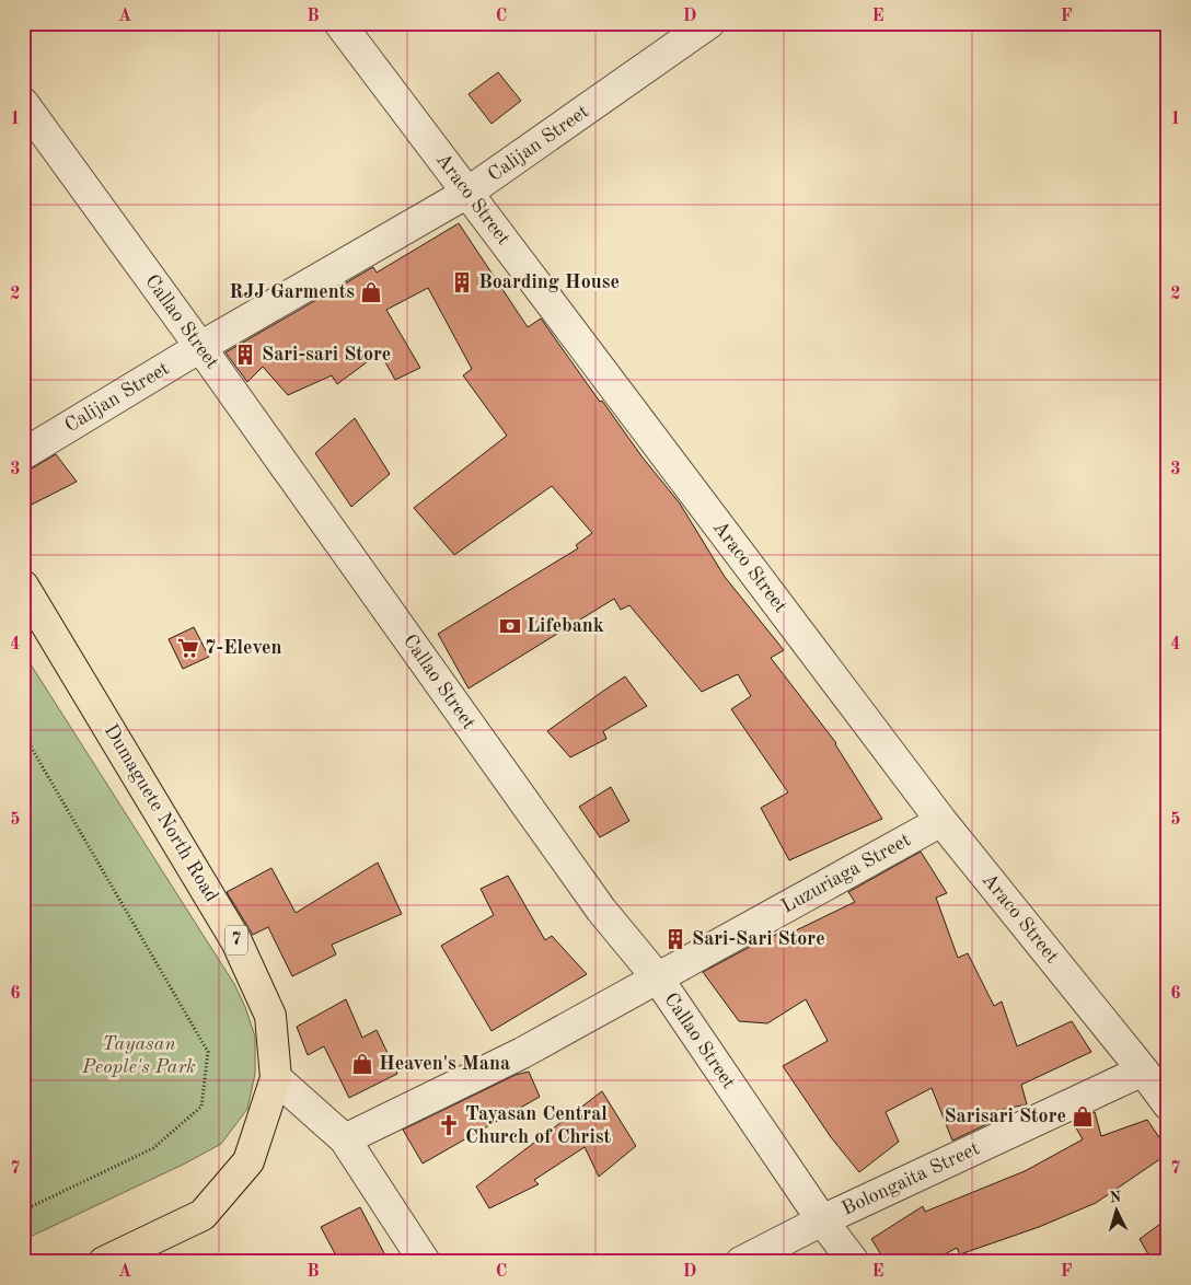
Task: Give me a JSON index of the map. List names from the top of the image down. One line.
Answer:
{"streets":{"highway":["Dumaguete North Road","7"],"street":["Calijan Street","Araco Street","Callao Street","Luzuriaga Street","Bolongaita Street"]},"crossings":[["Calijan Street","Araco Street"],["Calijan Street","Callao Street"],["Araco Street","Luzuriaga Street"],["Araco Street","Bolongaita Street"],["Callao Street","Luzuriaga Street"],["Callao Street","Bolongaita Street"]],"parks":["Tayasan People's Park"],"places":{"building":["Boarding House","Sari-sari Store","Sari-Sari Store"],"shop":["RJJ Garments","Heaven's Mana","Sarisari Store"],"bank":["Lifebank"],"supermarket":["7-Eleven"],"church":["Tayasan Central Church of Christ"]},"north":"top","grid":{"columns":["A","B","C","D","E","F"],"rows":["1","2","3","4","5","6","7"]}}
